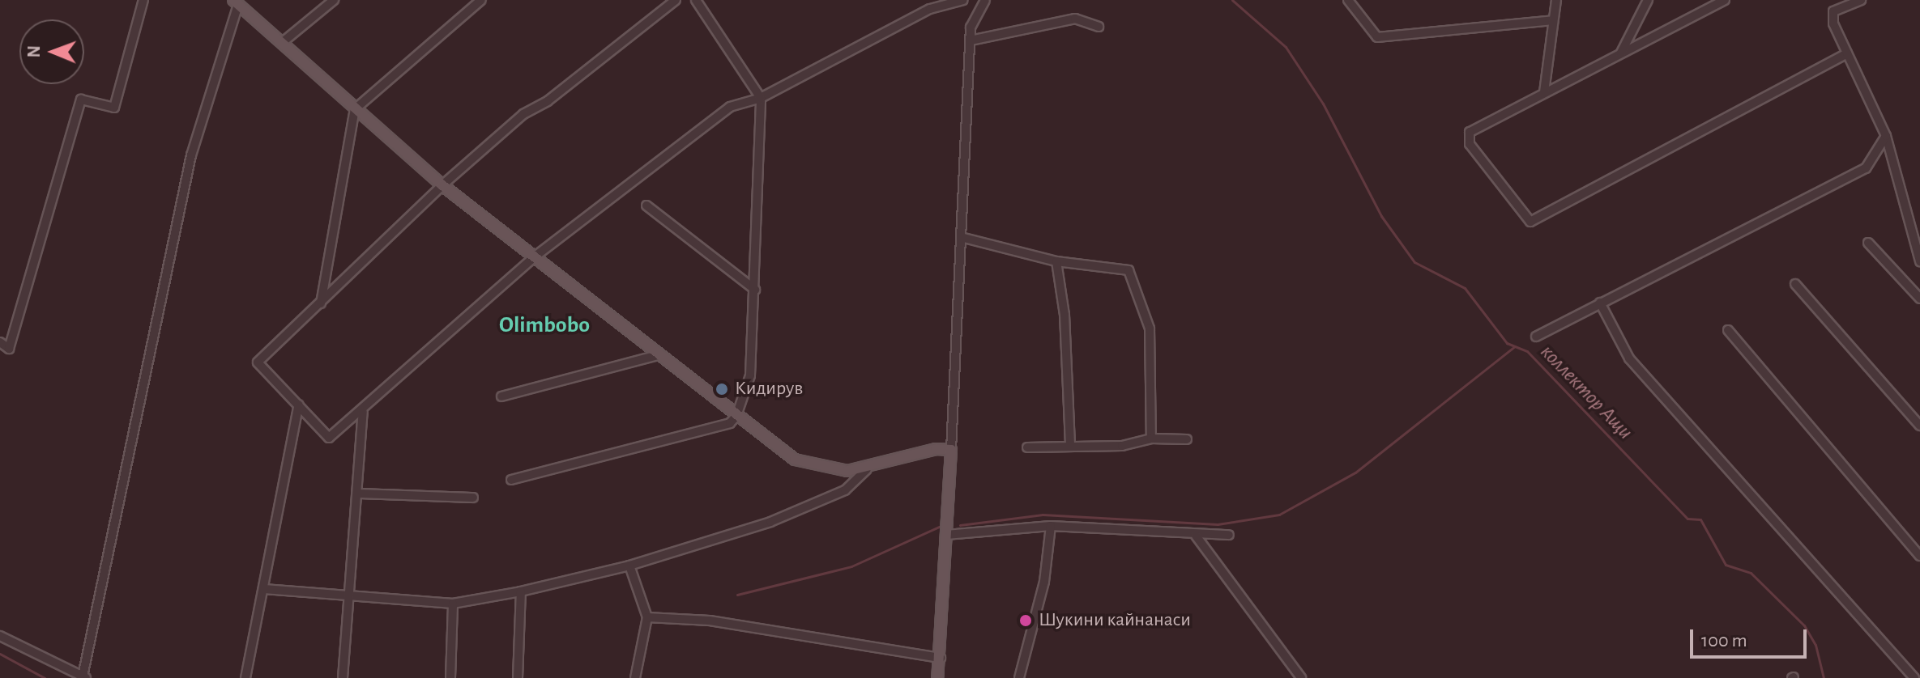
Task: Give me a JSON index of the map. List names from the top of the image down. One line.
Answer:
{"districts":["Olimbobo"],"water":["коллектор Ащи"],"places":["Кидирув","Шукини кайнанаси"],"scale_bar":"100 m","north":"left"}
